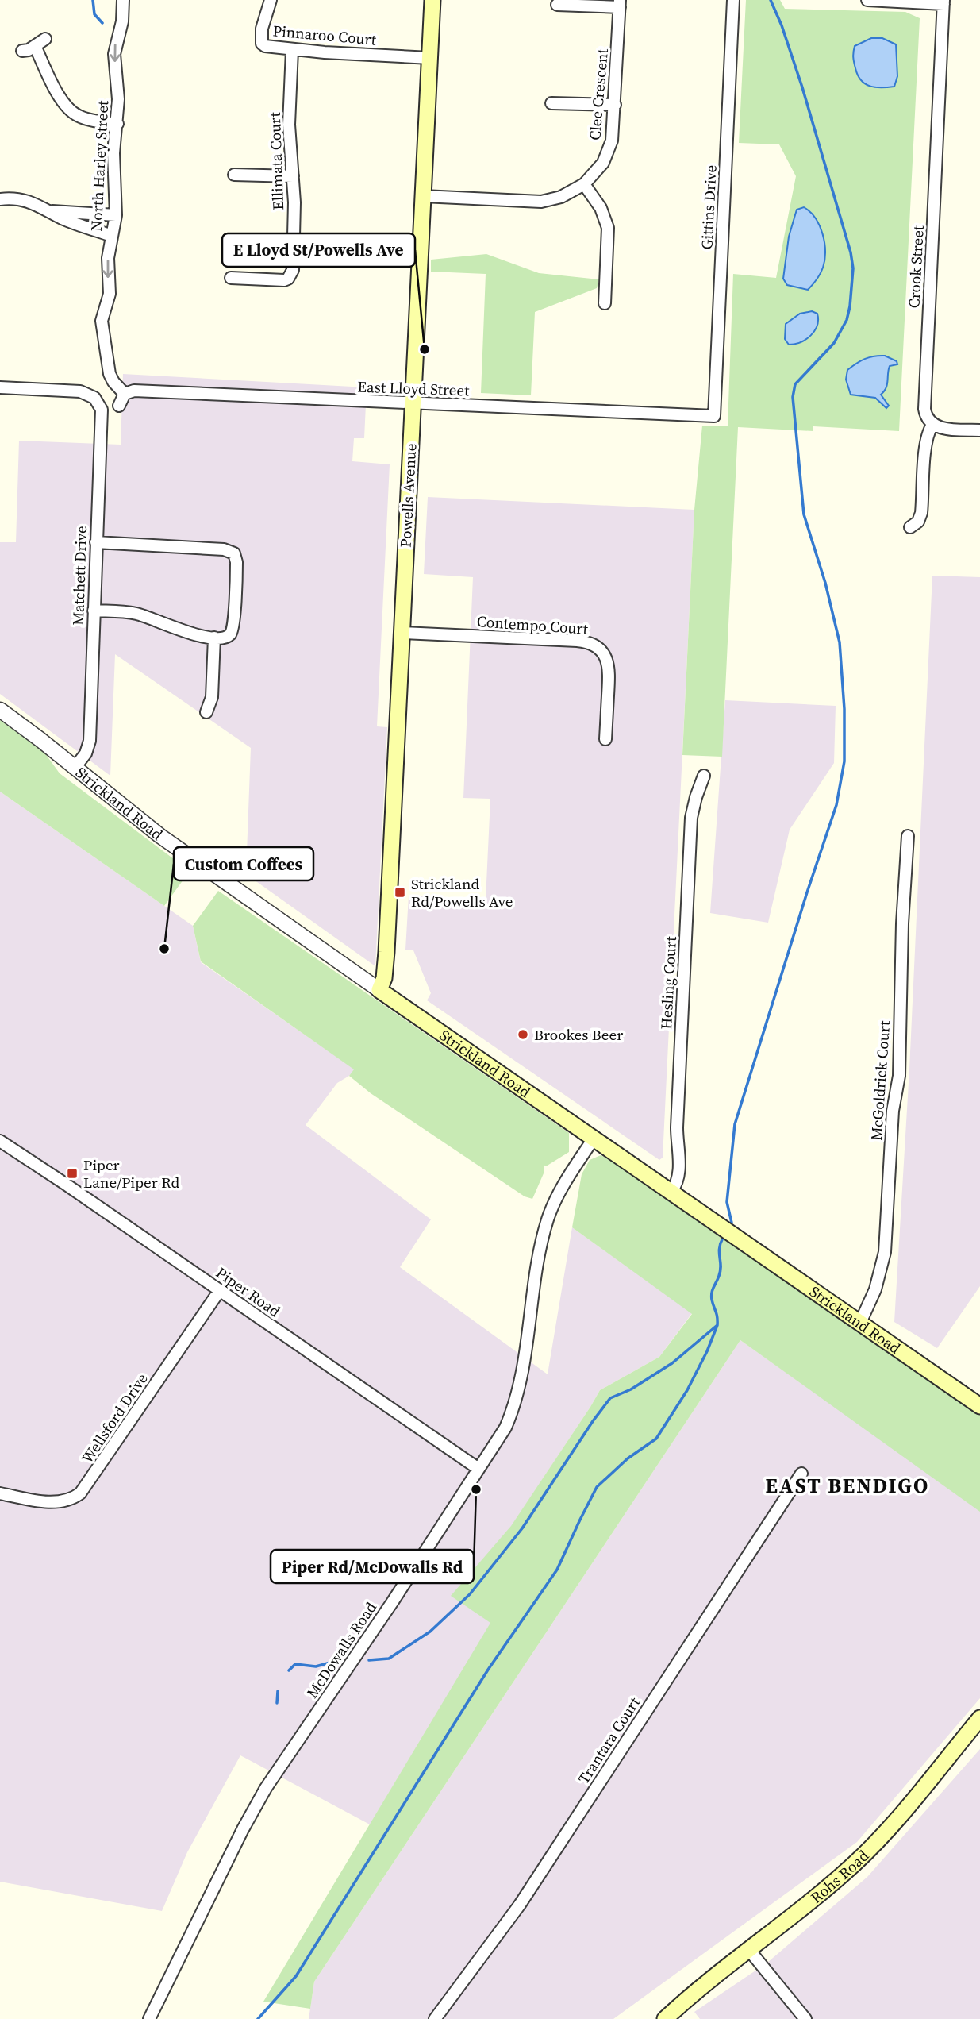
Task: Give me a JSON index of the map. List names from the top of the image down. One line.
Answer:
{"streets":{"main road":["Powells Avenue","Strickland Road","Rohs Road"],"street":["Pinnaroo Court","Clee Crescent","Ellimata Court","North Harley Street","Gittins Drive","Crook Street","East Lloyd Street","Matchett Drive","Contempo Court","Hesling Court","McGoldrick Court","Piper Road","Wellsford Drive","McDowalls Road","Trantara Court"]},"crossings":[["Pinnaroo Court","Ellimata Court"],["Pinnaroo Court","Powells Avenue"],["Clee Crescent","Powells Avenue"],["North Harley Street","East Lloyd Street"],["Gittins Drive","East Lloyd Street"],["East Lloyd Street","Powells Avenue"],["Powells Avenue","Contempo Court"],["Powells Avenue","Strickland Road"],["Matchett Drive","Strickland Road"],["Strickland Road","Hesling Court"],["Strickland Road","McGoldrick Court"],["Strickland Road","McDowalls Road"],["Piper Road","Wellsford Drive"],["Piper Road","McDowalls Road"]],"one_way":["North Harley Street"],"districts":["EAST BENDIGO"],"places":{"other":["E Lloyd St/Powells Ave","Custom Coffees","Brookes Beer","Piper Rd/McDowalls Rd"],"transit":["Strickland Rd/Powells Ave","Piper Lane/Piper Rd"]}}
